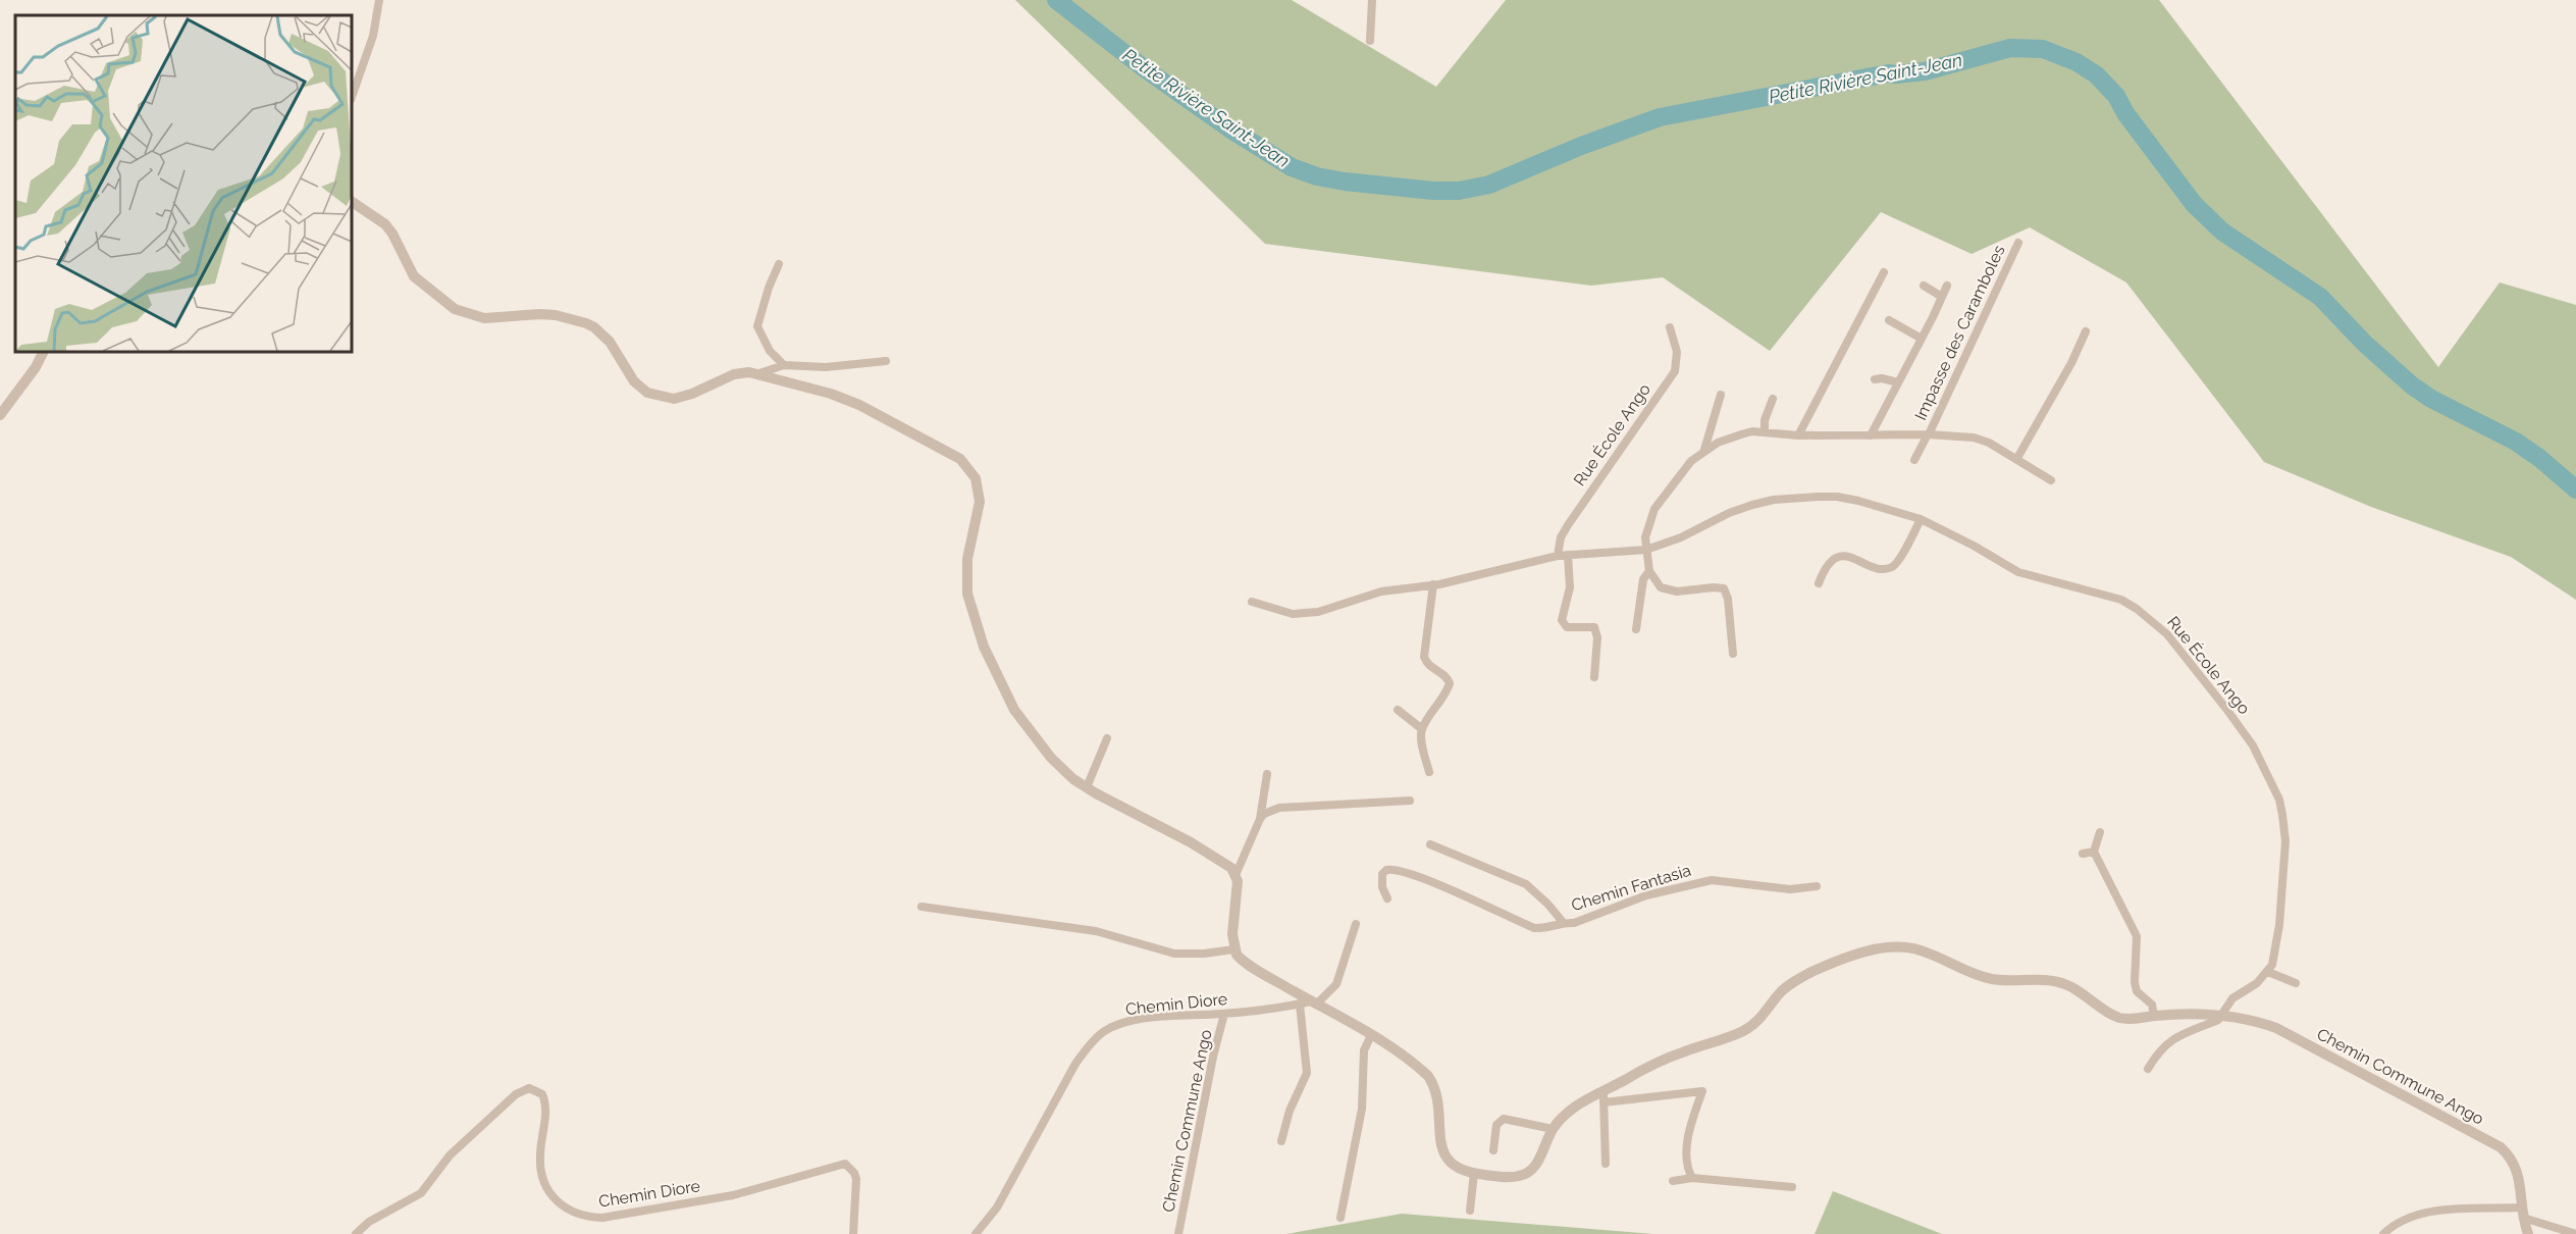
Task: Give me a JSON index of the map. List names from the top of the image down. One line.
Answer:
{"streets":{"street":["Impasse des Caramboles","Rue École Ango","Chemin Fantasia","Chemin Diore","Chemin Commune Ango"]},"crossings":[["Chemin Diore","Chemin Commune Ango"]],"water":["Petite Rivière Saint-Jean"]}
